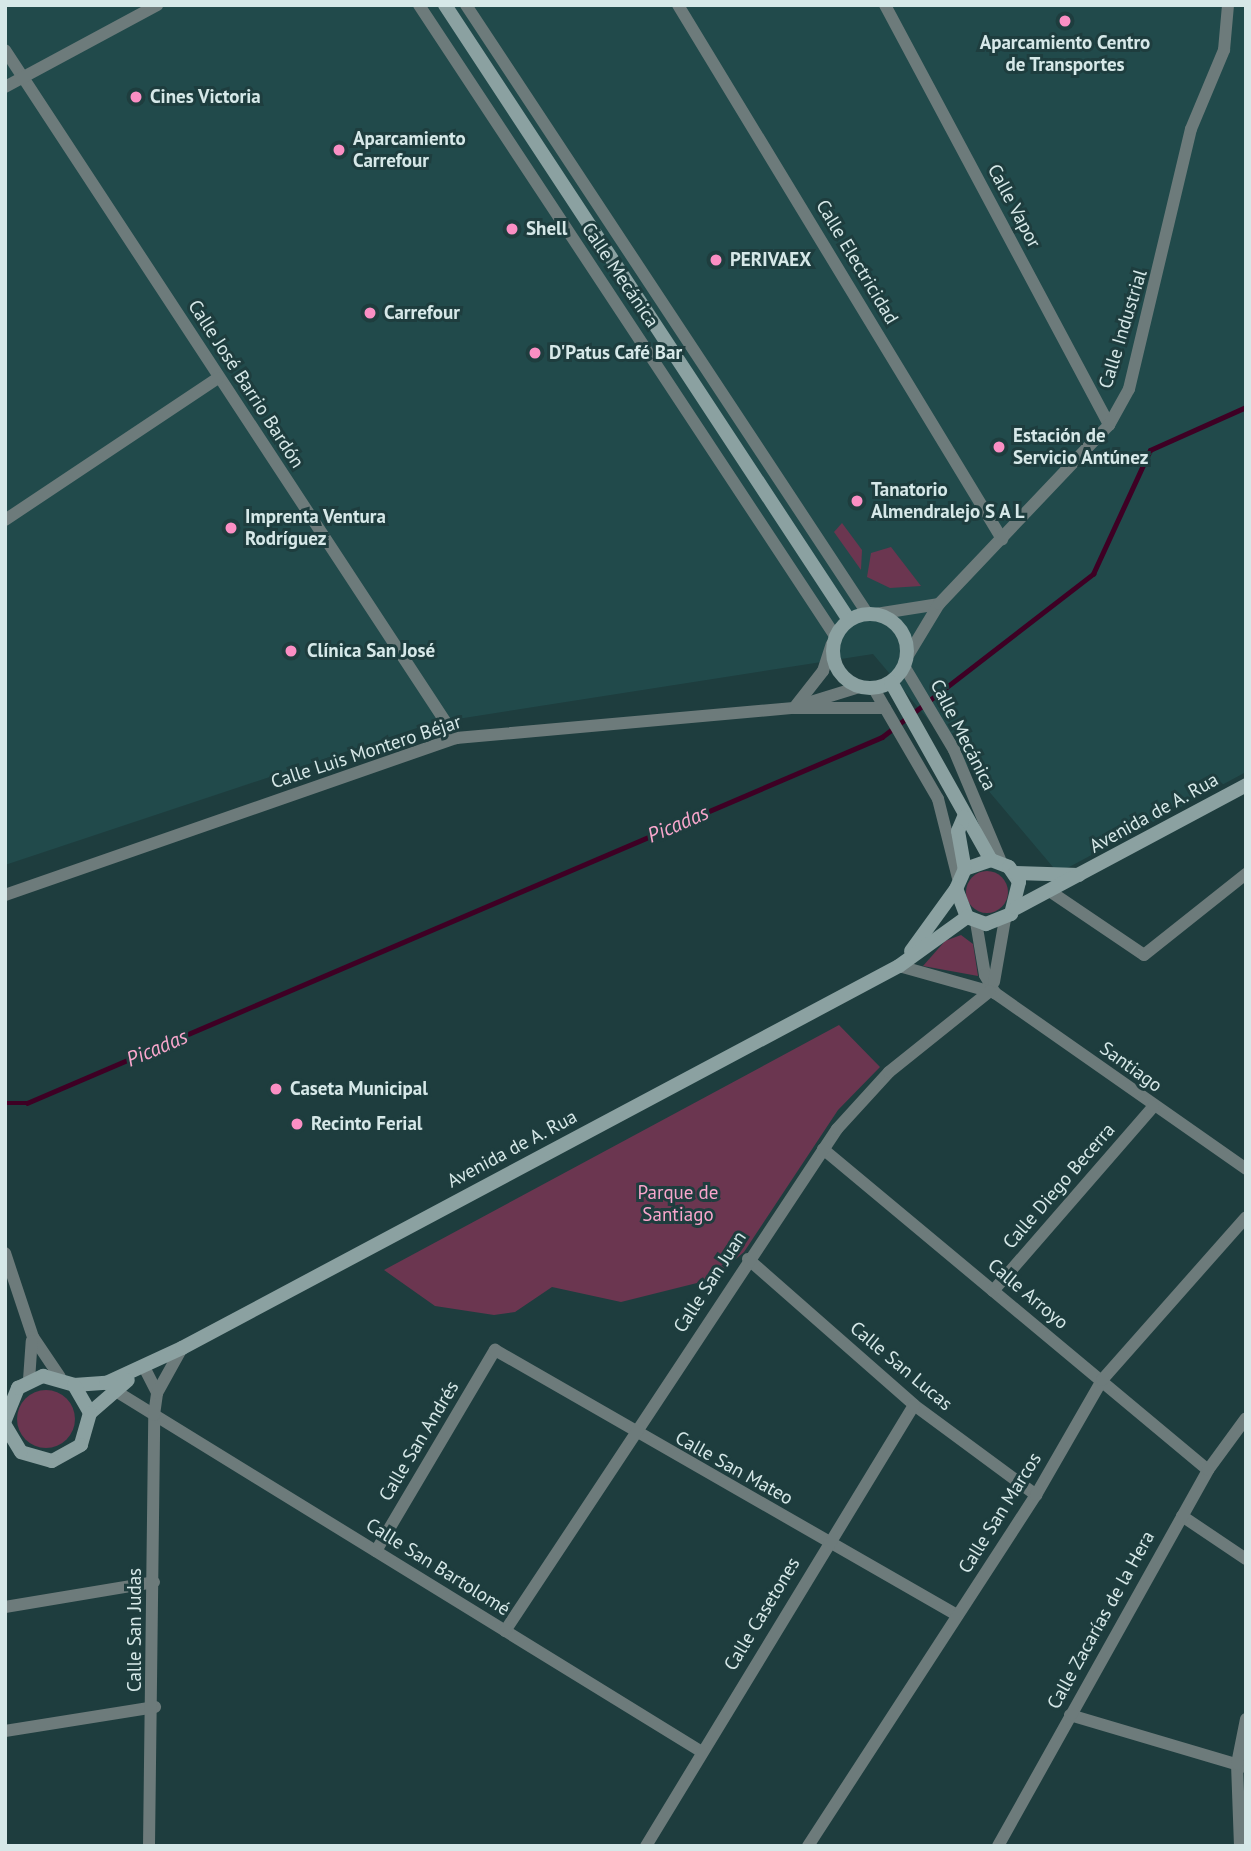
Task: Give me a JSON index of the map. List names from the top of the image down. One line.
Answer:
{"streets":{"street":["Calle Vapor","Calle Electricidad","Calle Mecánica","Calle Industrial","Calle José Barrio Bardón","Calle Luis Montero Béjar","Avenida de A. Rua","Santiago","Calle Diego Becerra","Calle San Juan","Calle Arroyo","Calle San Lucas","Calle San Andrés","Calle San Mateo","Calle San Marcos","Calle San Bartolomé","Calle Casetones","Calle Zacarías de la Hera","Calle San Judas"]},"crossings":[["Calle Vapor","Calle Industrial"],["Calle Electricidad","Calle Industrial"],["Calle Mecánica","Calle Industrial"],["Calle Mecánica","Calle Luis Montero Béjar"],["Calle Mecánica","Avenida de A. Rua"],["Calle Industrial","Calle Luis Montero Béjar"],["Calle José Barrio Bardón","Calle Luis Montero Béjar"],["Avenida de A. Rua","Calle San Judas"],["Santiago","Calle Diego Becerra"],["Santiago","Calle San Juan"],["Calle Diego Becerra","Calle Arroyo"],["Calle San Juan","Calle Arroyo"],["Calle San Juan","Calle San Lucas"],["Calle San Juan","Calle San Mateo"],["Calle San Juan","Calle San Bartolomé"],["Calle Arroyo","Calle San Marcos"],["Calle Arroyo","Calle Zacarías de la Hera"],["Calle San Lucas","Calle San Marcos"],["Calle San Lucas","Calle Casetones"],["Calle San Andrés","Calle San Mateo"],["Calle San Andrés","Calle San Bartolomé"],["Calle San Mateo","Calle San Marcos"],["Calle San Mateo","Calle Casetones"],["Calle San Bartolomé","Calle Casetones"],["Calle San Bartolomé","Calle San Judas"]],"water":["Picadas"],"parks":["Parque de Santiago"],"places":["Aparcamiento Centro de Transportes","Cines Victoria","Aparcamiento Carrefour","Shell","PERIVAEX","Carrefour","D'Patus Café Bar","Estación de Servicio Antúnez","Tanatorio Almendralejo S A L","Imprenta Ventura Rodríguez","Clínica San José","Caseta Municipal","Recinto Ferial"]}
